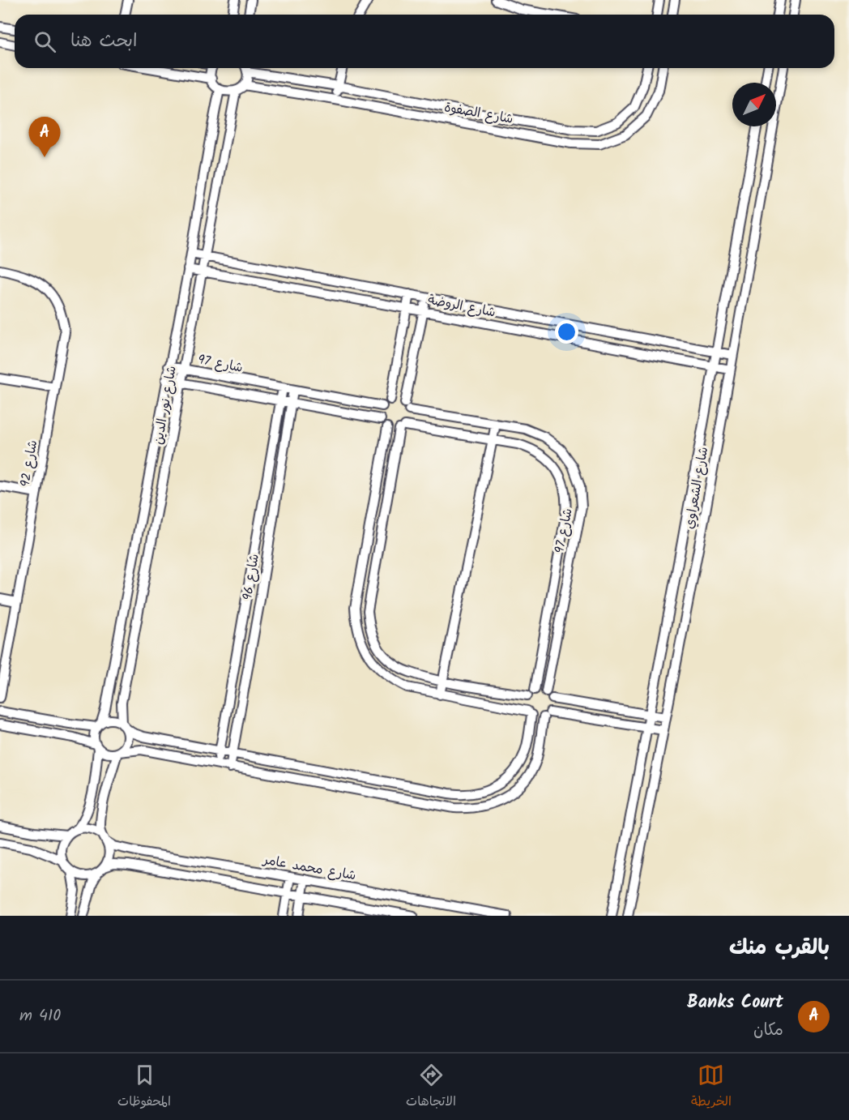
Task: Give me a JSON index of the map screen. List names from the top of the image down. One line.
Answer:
{"streets":{"street":["شارع الصفوة","شارع الروضة","شارع 97","شارع نور الدين","شارع 92","شارع الشعراوي","شارع 96","شارع محمد عامر"]},"crossings":[["شارع الصفوة","شارع نور الدين"],["شارع الروضة","شارع نور الدين"],["شارع الروضة","شارع الشعراوي"],["شارع 97","شارع نور الدين"],["شارع 97","شارع 96"]],"north":"top right","page":{"search":"ابحث هنا","pins":"A","heading":"بالقرب منك","list":[{"mark":"A","name":"Banks Court","note":"مكان","value":"410 m"}],"nav":["الخريطة","الاتجاهات","المحفوظات"]}}
